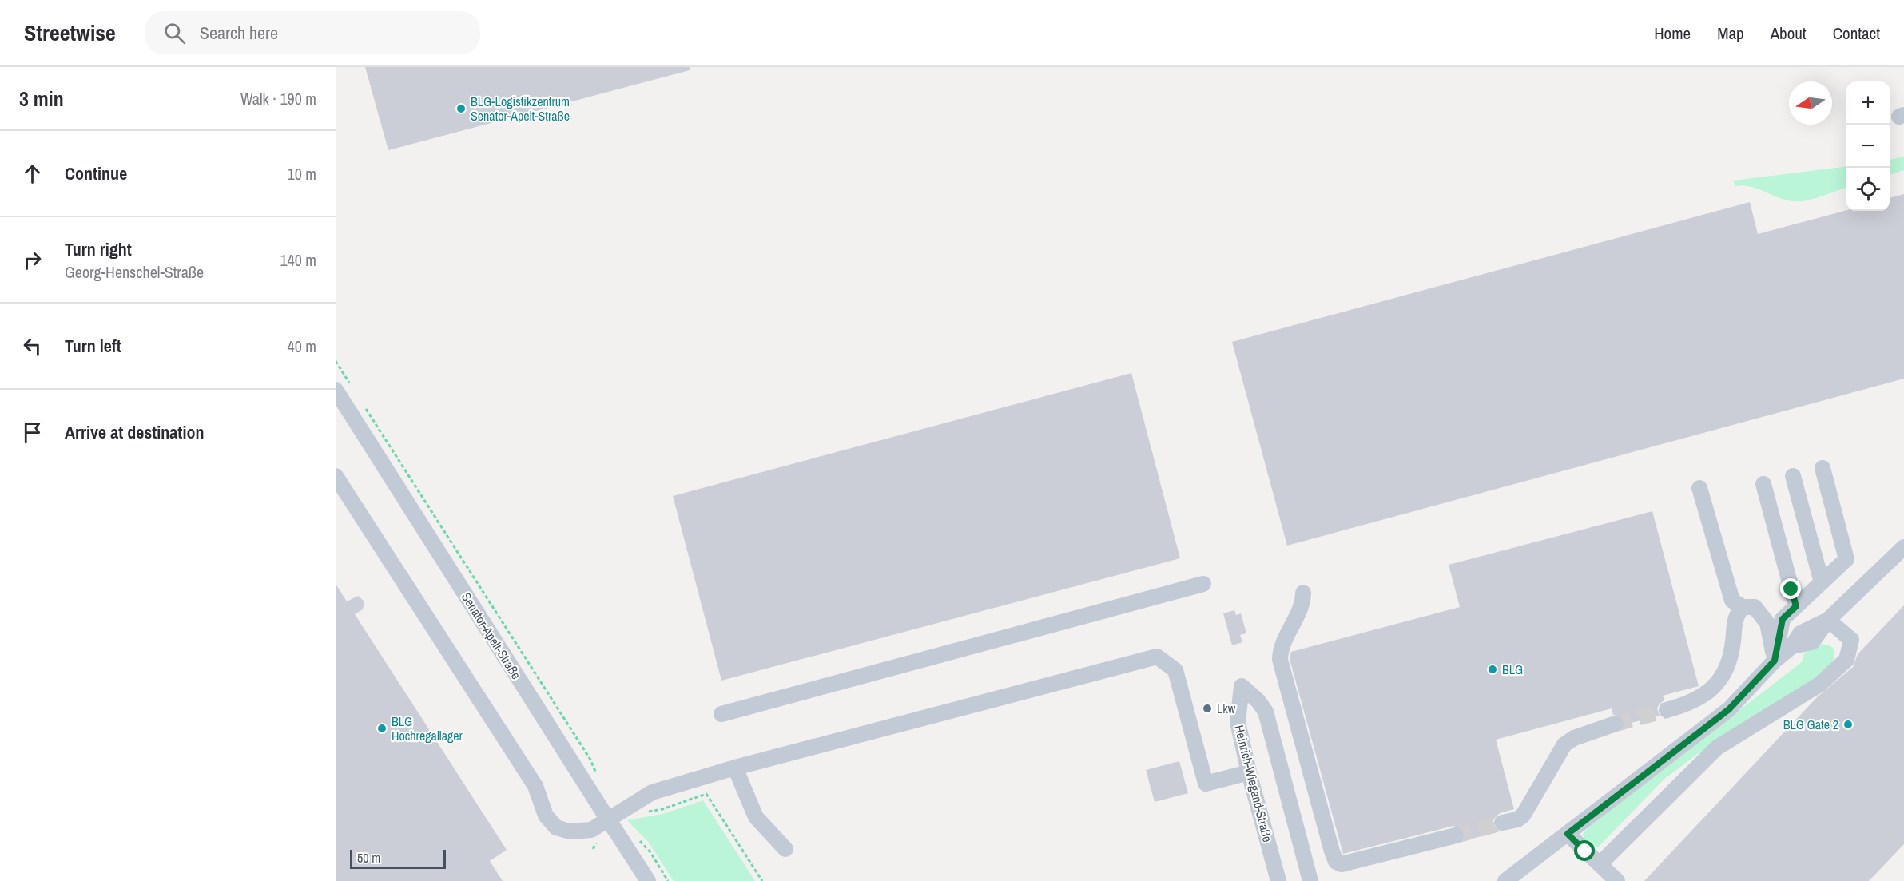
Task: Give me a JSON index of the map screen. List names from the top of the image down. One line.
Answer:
{"streets":{"street":["Senator-Apelt-Straße","Heinrich-Wiegand-Straße"]},"places":["BLG-Logistikzentrum Senator-Apelt-Straße","BLG","Lkw","BLG Gate 2","BLG Hochregallager"],"scale_bar":"50 m","north":"left","page":{"header":"Streetwise","search":"Search here","nav":["Home","Map","About","Contact"],"heading":["3 min","Walk · 190 m"],"map_buttons":["+","−"],"list":[["Continue","10 m"],["Turn right","Georg-Henschel-Straße","140 m"],["Turn left","40 m"],"Arrive at destination"],"scale":"50 m"}}
